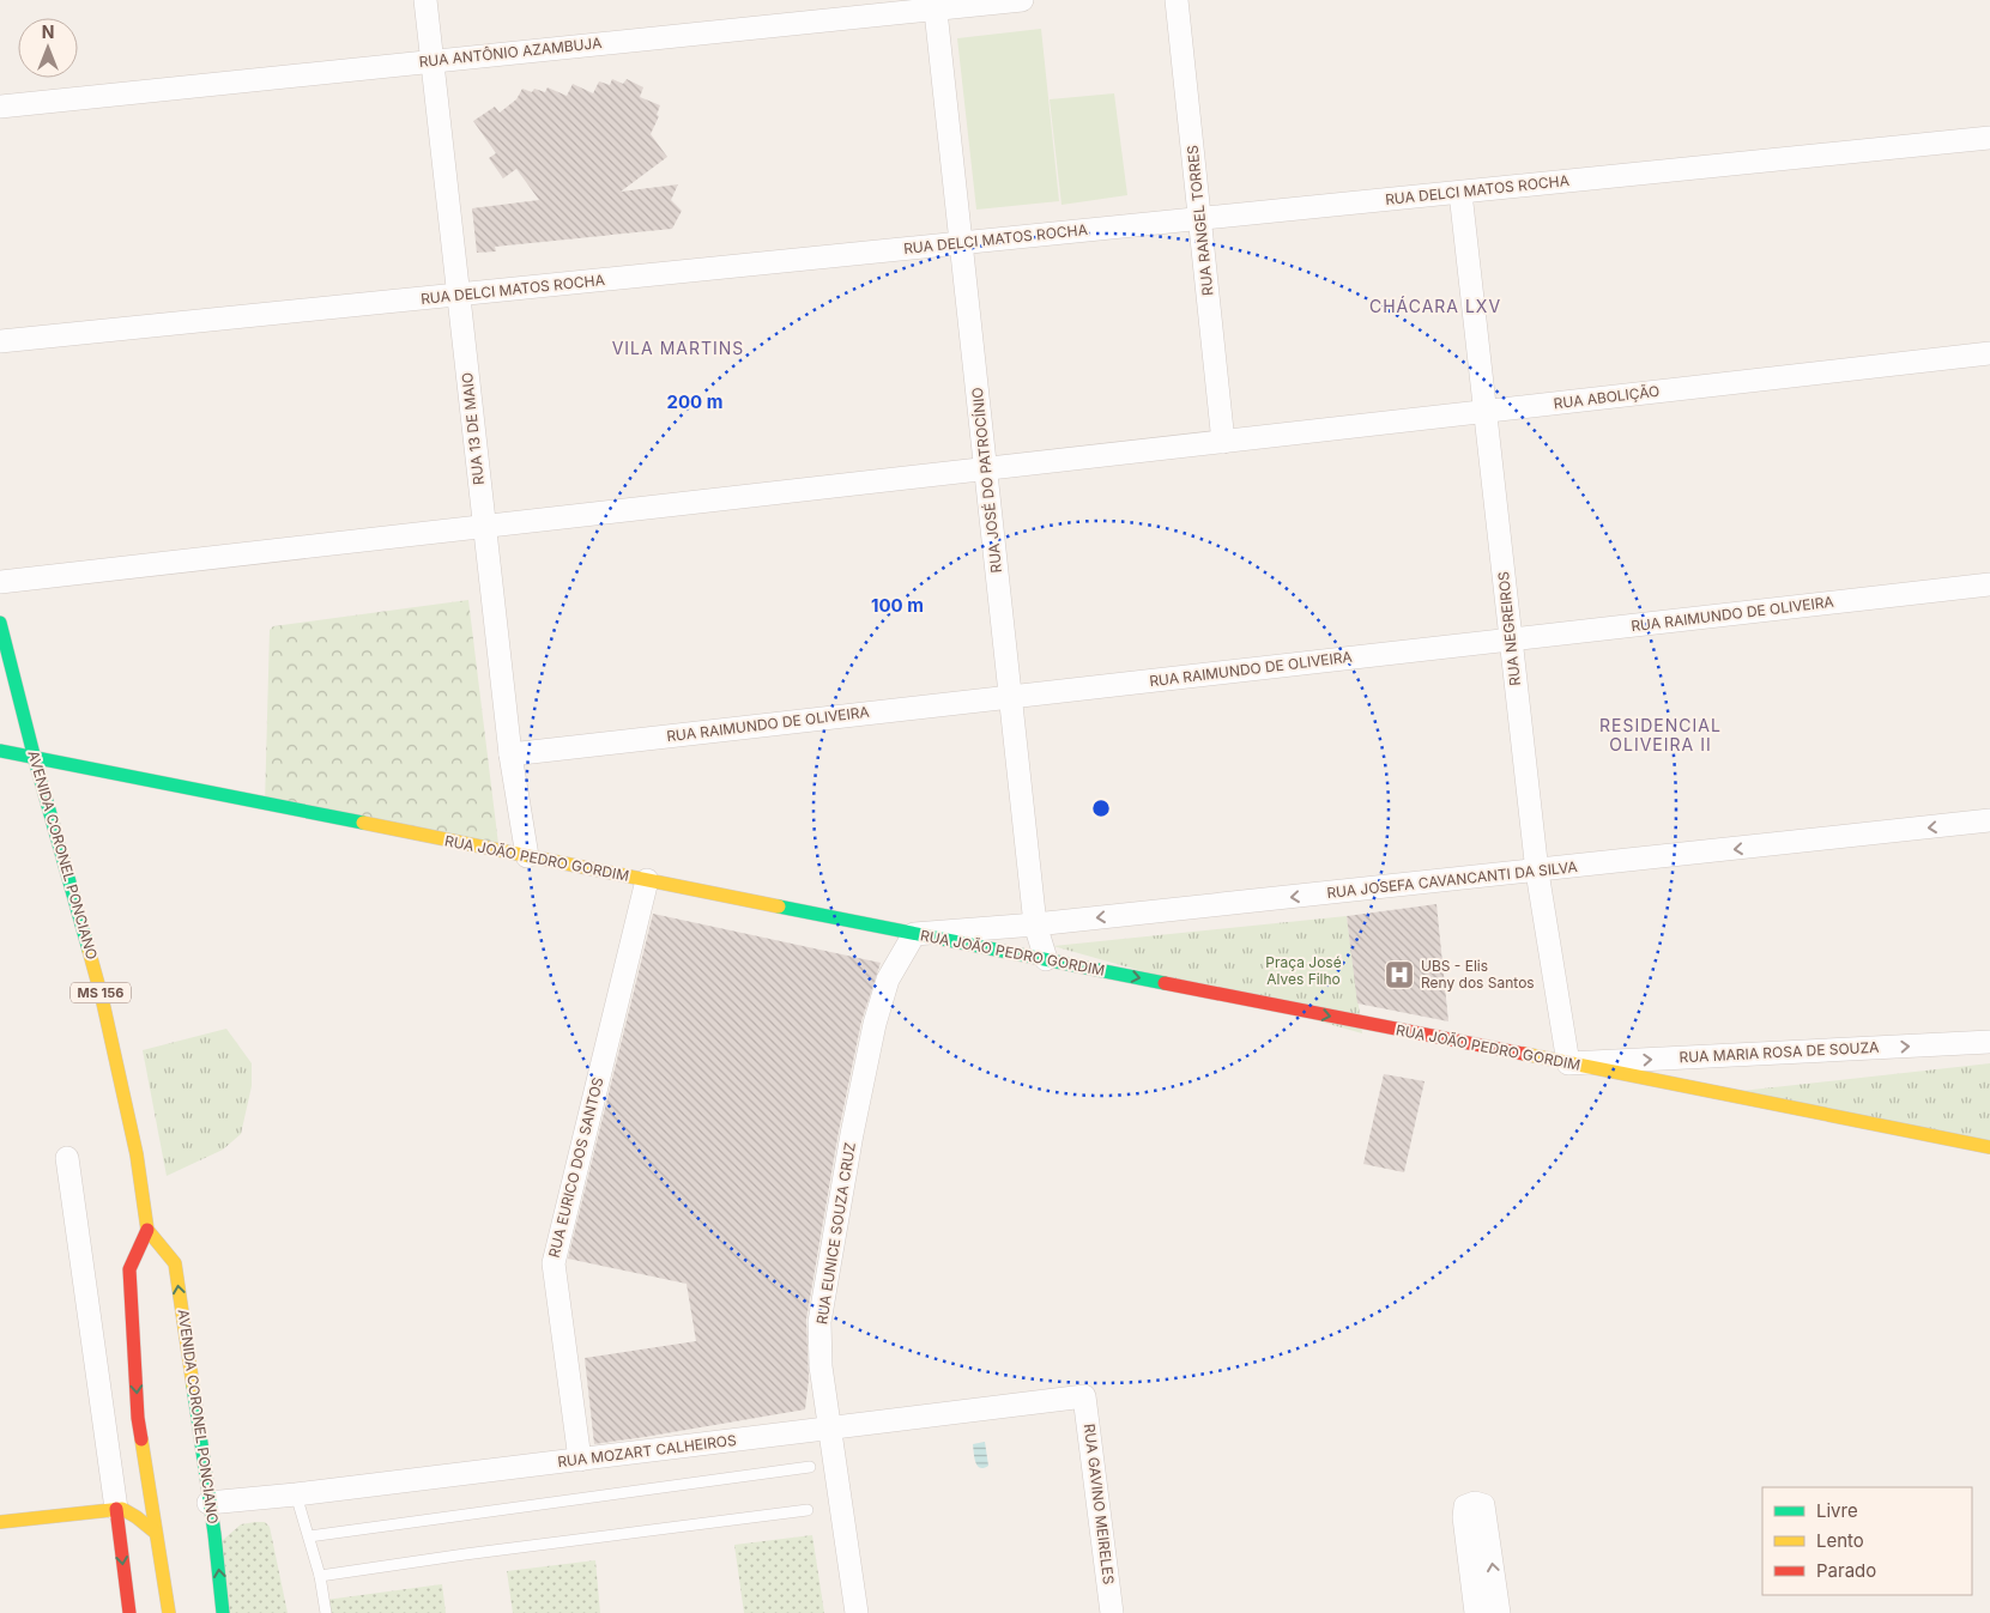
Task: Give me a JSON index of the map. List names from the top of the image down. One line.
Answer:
{"streets":{"street":["RUA ANTÔNIO AZAMBUJA","RUA DELCI MATOS ROCHA","RUA RANGEL TORRES","RUA ABOLIÇÃO","RUA 13 DE MAIO","RUA JOSÉ DO PATROCÍNIO","RUA RAIMUNDO DE OLIVEIRA","RUA NEGREIROS","AVENIDA CORONEL PONCIANO","RUA JOÃO PEDRO GORDIM","RUA JOSEFA CAVANCANTI DA SILVA","MS 156","RUA MARIA ROSA DE SOUZA","RUA EURICO DOS SANTOS","RUA EUNICE SOUZA CRUZ","RUA MOZART CALHEIROS","RUA GAVINO MEIRELES"]},"crossings":[["RUA ANTÔNIO AZAMBUJA","RUA 13 DE MAIO"],["RUA ANTÔNIO AZAMBUJA","RUA JOSÉ DO PATROCÍNIO"],["RUA DELCI MATOS ROCHA","RUA RANGEL TORRES"],["RUA DELCI MATOS ROCHA","RUA 13 DE MAIO"],["RUA DELCI MATOS ROCHA","RUA JOSÉ DO PATROCÍNIO"],["RUA DELCI MATOS ROCHA","RUA NEGREIROS"],["RUA RANGEL TORRES","RUA ABOLIÇÃO"],["RUA ABOLIÇÃO","RUA 13 DE MAIO"],["RUA ABOLIÇÃO","RUA JOSÉ DO PATROCÍNIO"],["RUA ABOLIÇÃO","RUA NEGREIROS"],["RUA 13 DE MAIO","RUA RAIMUNDO DE OLIVEIRA"],["RUA 13 DE MAIO","RUA JOÃO PEDRO GORDIM"],["RUA JOSÉ DO PATROCÍNIO","RUA RAIMUNDO DE OLIVEIRA"],["RUA JOSÉ DO PATROCÍNIO","RUA JOÃO PEDRO GORDIM"],["RUA JOSÉ DO PATROCÍNIO","RUA JOSEFA CAVANCANTI DA SILVA"],["RUA RAIMUNDO DE OLIVEIRA","RUA NEGREIROS"],["RUA NEGREIROS","RUA JOÃO PEDRO GORDIM"],["RUA NEGREIROS","RUA JOSEFA CAVANCANTI DA SILVA"],["RUA NEGREIROS","RUA MARIA ROSA DE SOUZA"],["AVENIDA CORONEL PONCIANO","RUA JOÃO PEDRO GORDIM"],["AVENIDA CORONEL PONCIANO","RUA MOZART CALHEIROS"],["RUA JOÃO PEDRO GORDIM","RUA JOSEFA CAVANCANTI DA SILVA"],["RUA JOÃO PEDRO GORDIM","RUA MARIA ROSA DE SOUZA"],["RUA JOÃO PEDRO GORDIM","RUA EURICO DOS SANTOS"],["RUA JOÃO PEDRO GORDIM","RUA EUNICE SOUZA CRUZ"],["RUA JOSEFA CAVANCANTI DA SILVA","RUA EUNICE SOUZA CRUZ"],["RUA EURICO DOS SANTOS","RUA MOZART CALHEIROS"],["RUA EUNICE SOUZA CRUZ","RUA MOZART CALHEIROS"],["RUA MOZART CALHEIROS","RUA GAVINO MEIRELES"]],"one_way":["RUA JOSEFA CAVANCANTI DA SILVA","RUA MARIA ROSA DE SOUZA"],"districts":["CHÁCARA LXV","VILA MARTINS","RESIDENCIAL OLIVEIRA II"],"parks":["Praça José Alves Filho"],"places":{"hospital":["UBS - Elis Reny dos Santos"]},"legend":["Livre","Lento","Parado"],"north":"top","rings":["200 m","100 m"]}
